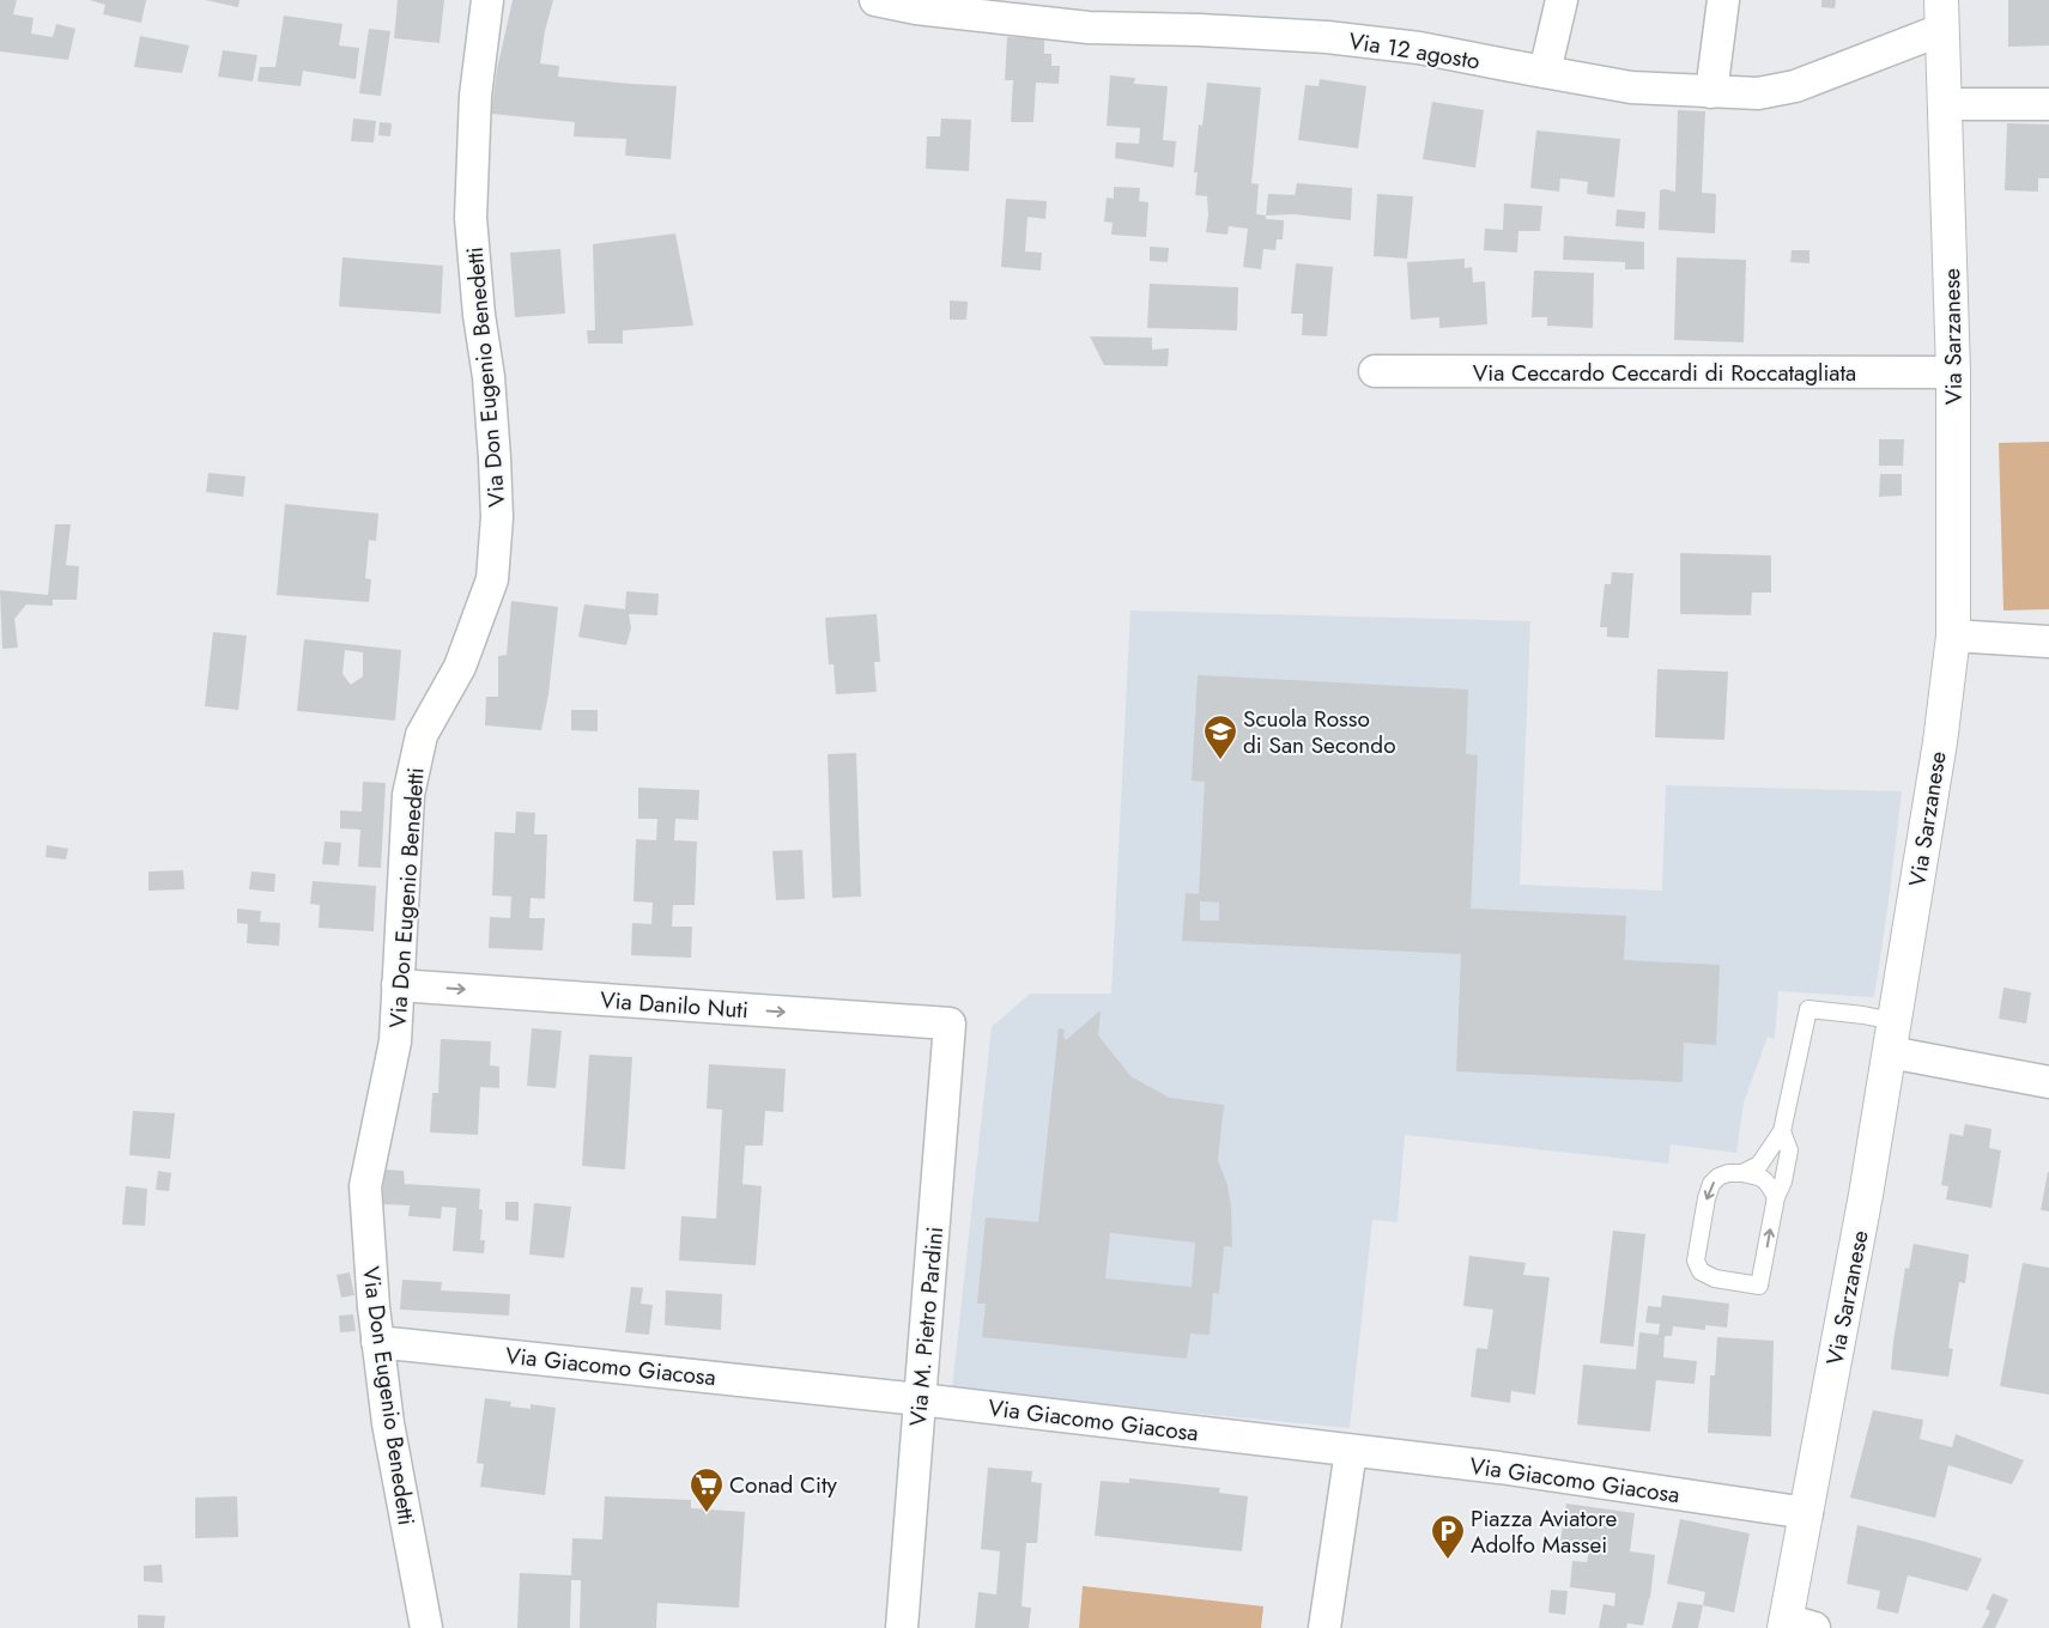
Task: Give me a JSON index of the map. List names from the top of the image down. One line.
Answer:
{"streets":{"main road":["Via Sarzanese"],"street":["Via 12 agosto","Via Ceccardo Ceccardi di Roccatagliata","Via Don Eugenio Benedetti","Via Danilo Nuti","Via M. Pietro Pardini","Via Giacomo Giacosa"]},"crossings":[["Via 12 agosto","Via Sarzanese"],["Via Sarzanese","Via Ceccardo Ceccardi di Roccatagliata"],["Via Sarzanese","Via Giacomo Giacosa"],["Via Don Eugenio Benedetti","Via Danilo Nuti"],["Via Don Eugenio Benedetti","Via Giacomo Giacosa"],["Via Danilo Nuti","Via M. Pietro Pardini"],["Via M. Pietro Pardini","Via Giacomo Giacosa"]],"one_way":["Via Danilo Nuti"],"places":{"school or university":["Scuola Rosso di San Secondo"],"supermarket":["Conad City"],"parking":["Piazza Aviatore Adolfo Massei"]}}
